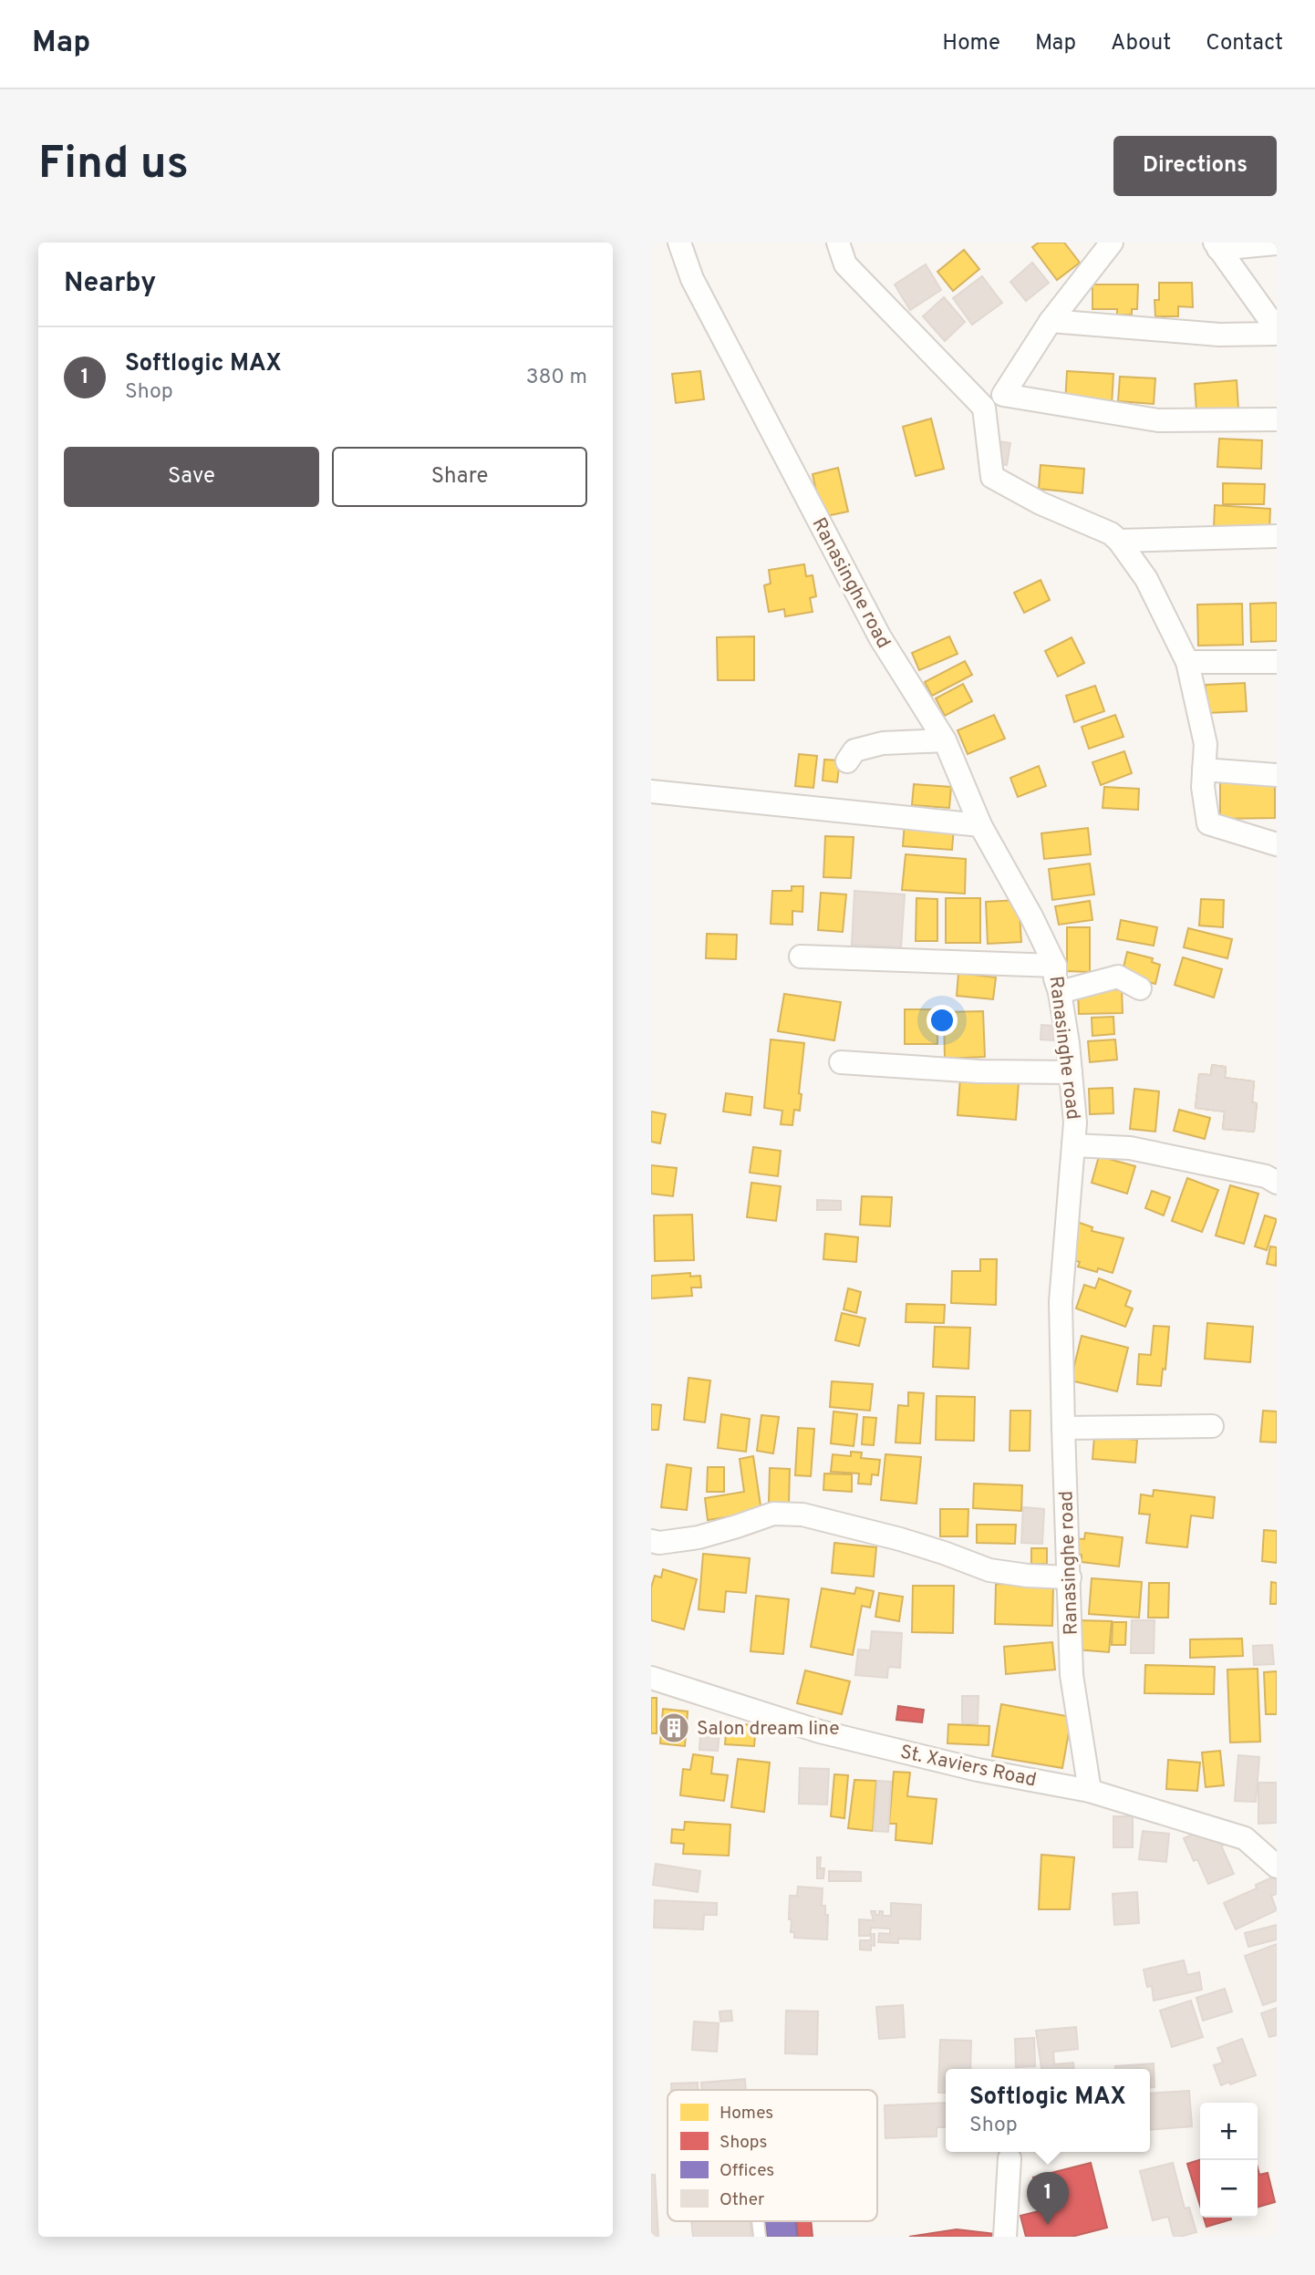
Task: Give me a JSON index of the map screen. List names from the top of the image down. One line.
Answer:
{"streets":{"street":["Ranasinghe road","St. Xaviers Road"]},"crossings":[["Ranasinghe road","St. Xaviers Road"]],"places":{"building":["Salon dream line"]},"legend":["Homes","Shops","Offices","Other"],"page":{"header":"Map","nav":["Home","Map","About","Contact"],"buttons":["Directions",["Save","Share"]],"title":"Find us","heading":"Nearby","list":[{"mark":"1","name":"Softlogic MAX","note":"Shop","value":"380 m"}],"popup":["Softlogic MAX","Shop"],"map_buttons":["+","−"],"pins":"1"}}
